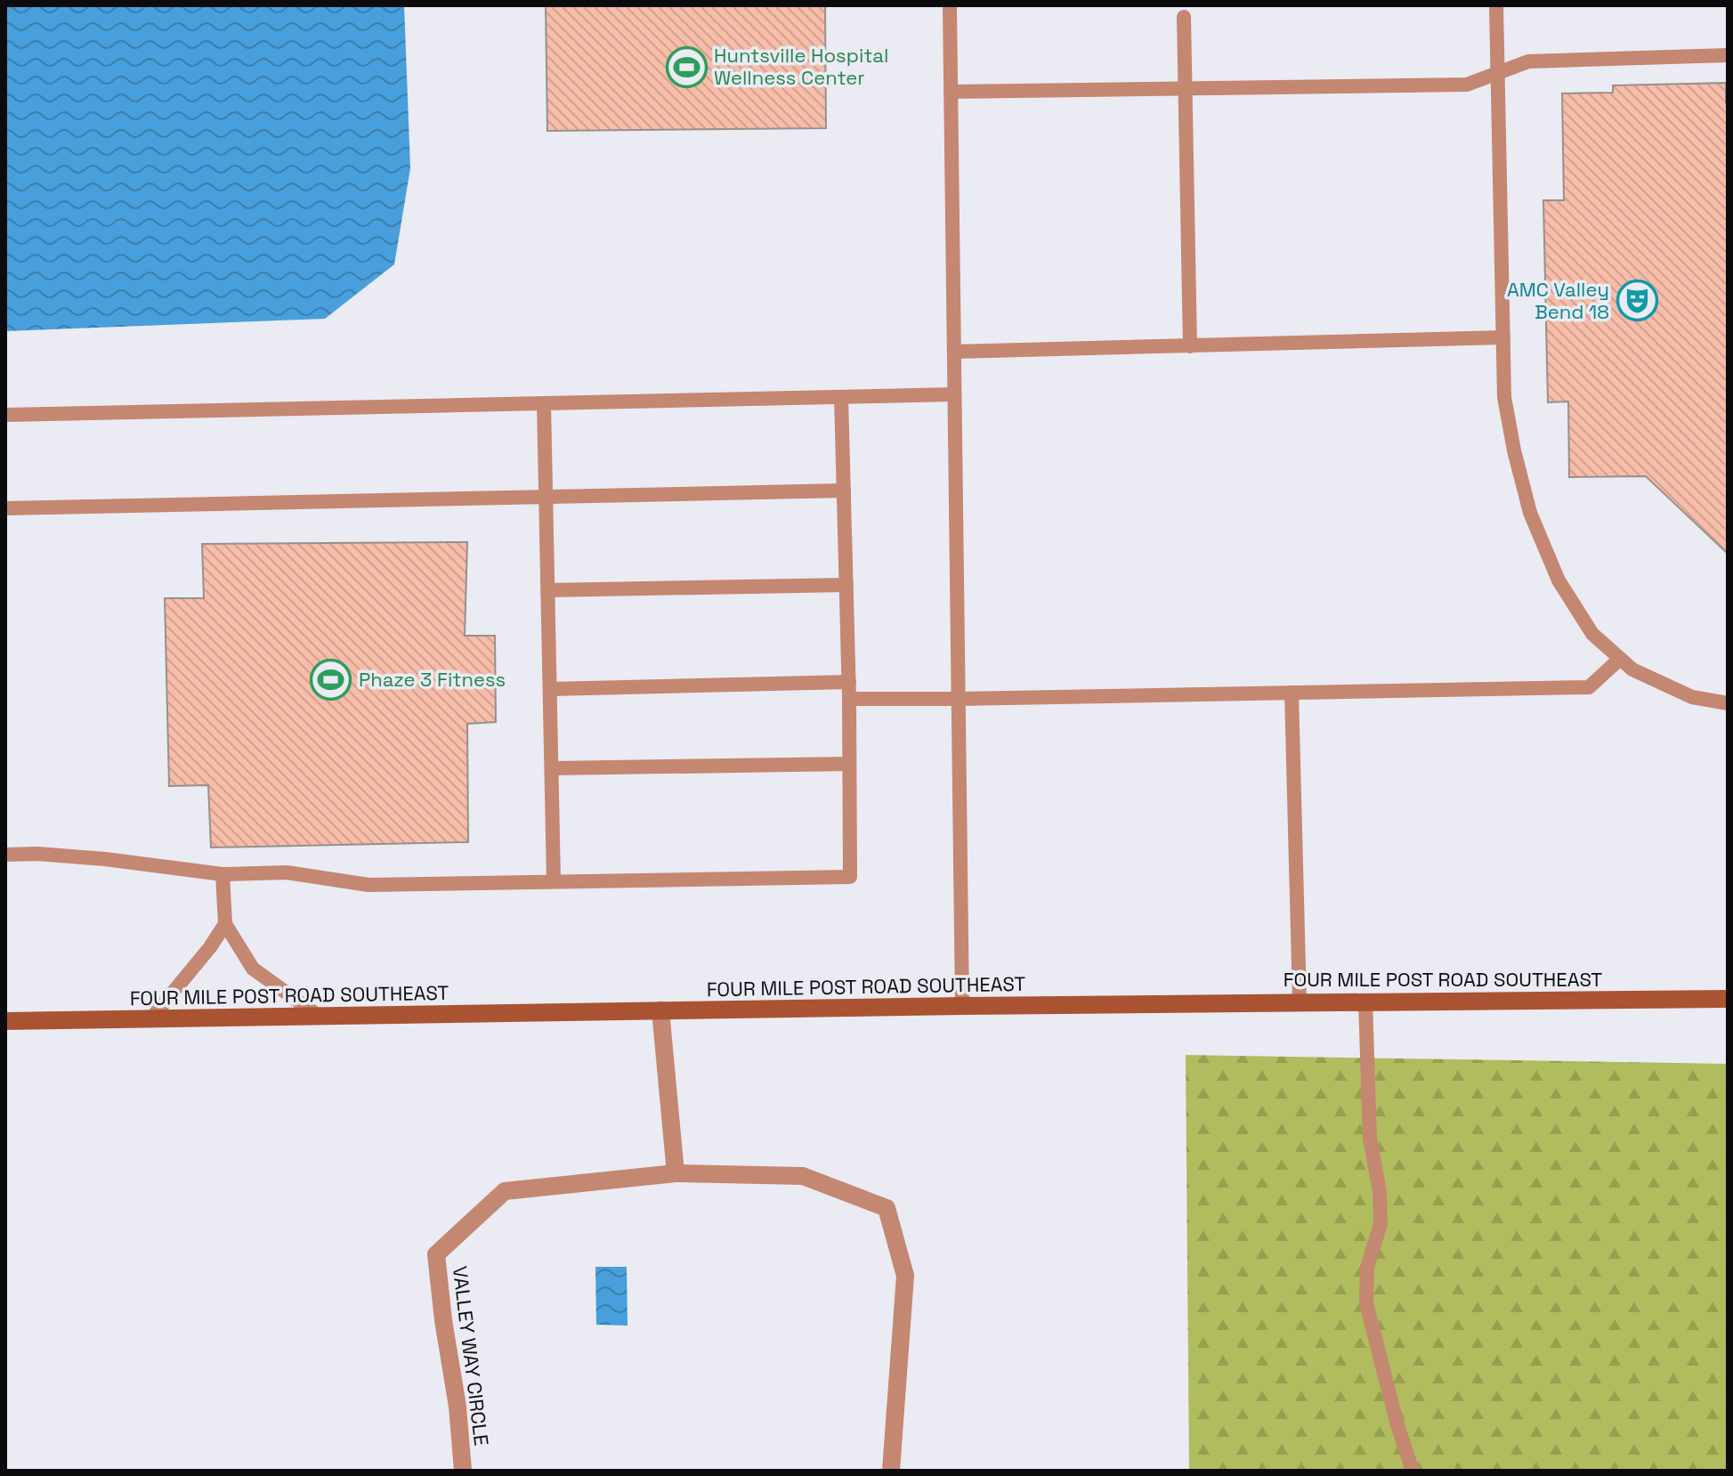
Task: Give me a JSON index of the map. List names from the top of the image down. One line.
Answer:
{"streets":{"main road":["FOUR MILE POST ROAD SOUTHEAST"],"street":["VALLEY WAY CIRCLE"]},"places":{"sports":["Huntsville Hospital Wellness Center","Phaze 3 Fitness"],"theatre":["AMC Valley Bend 18"]}}
